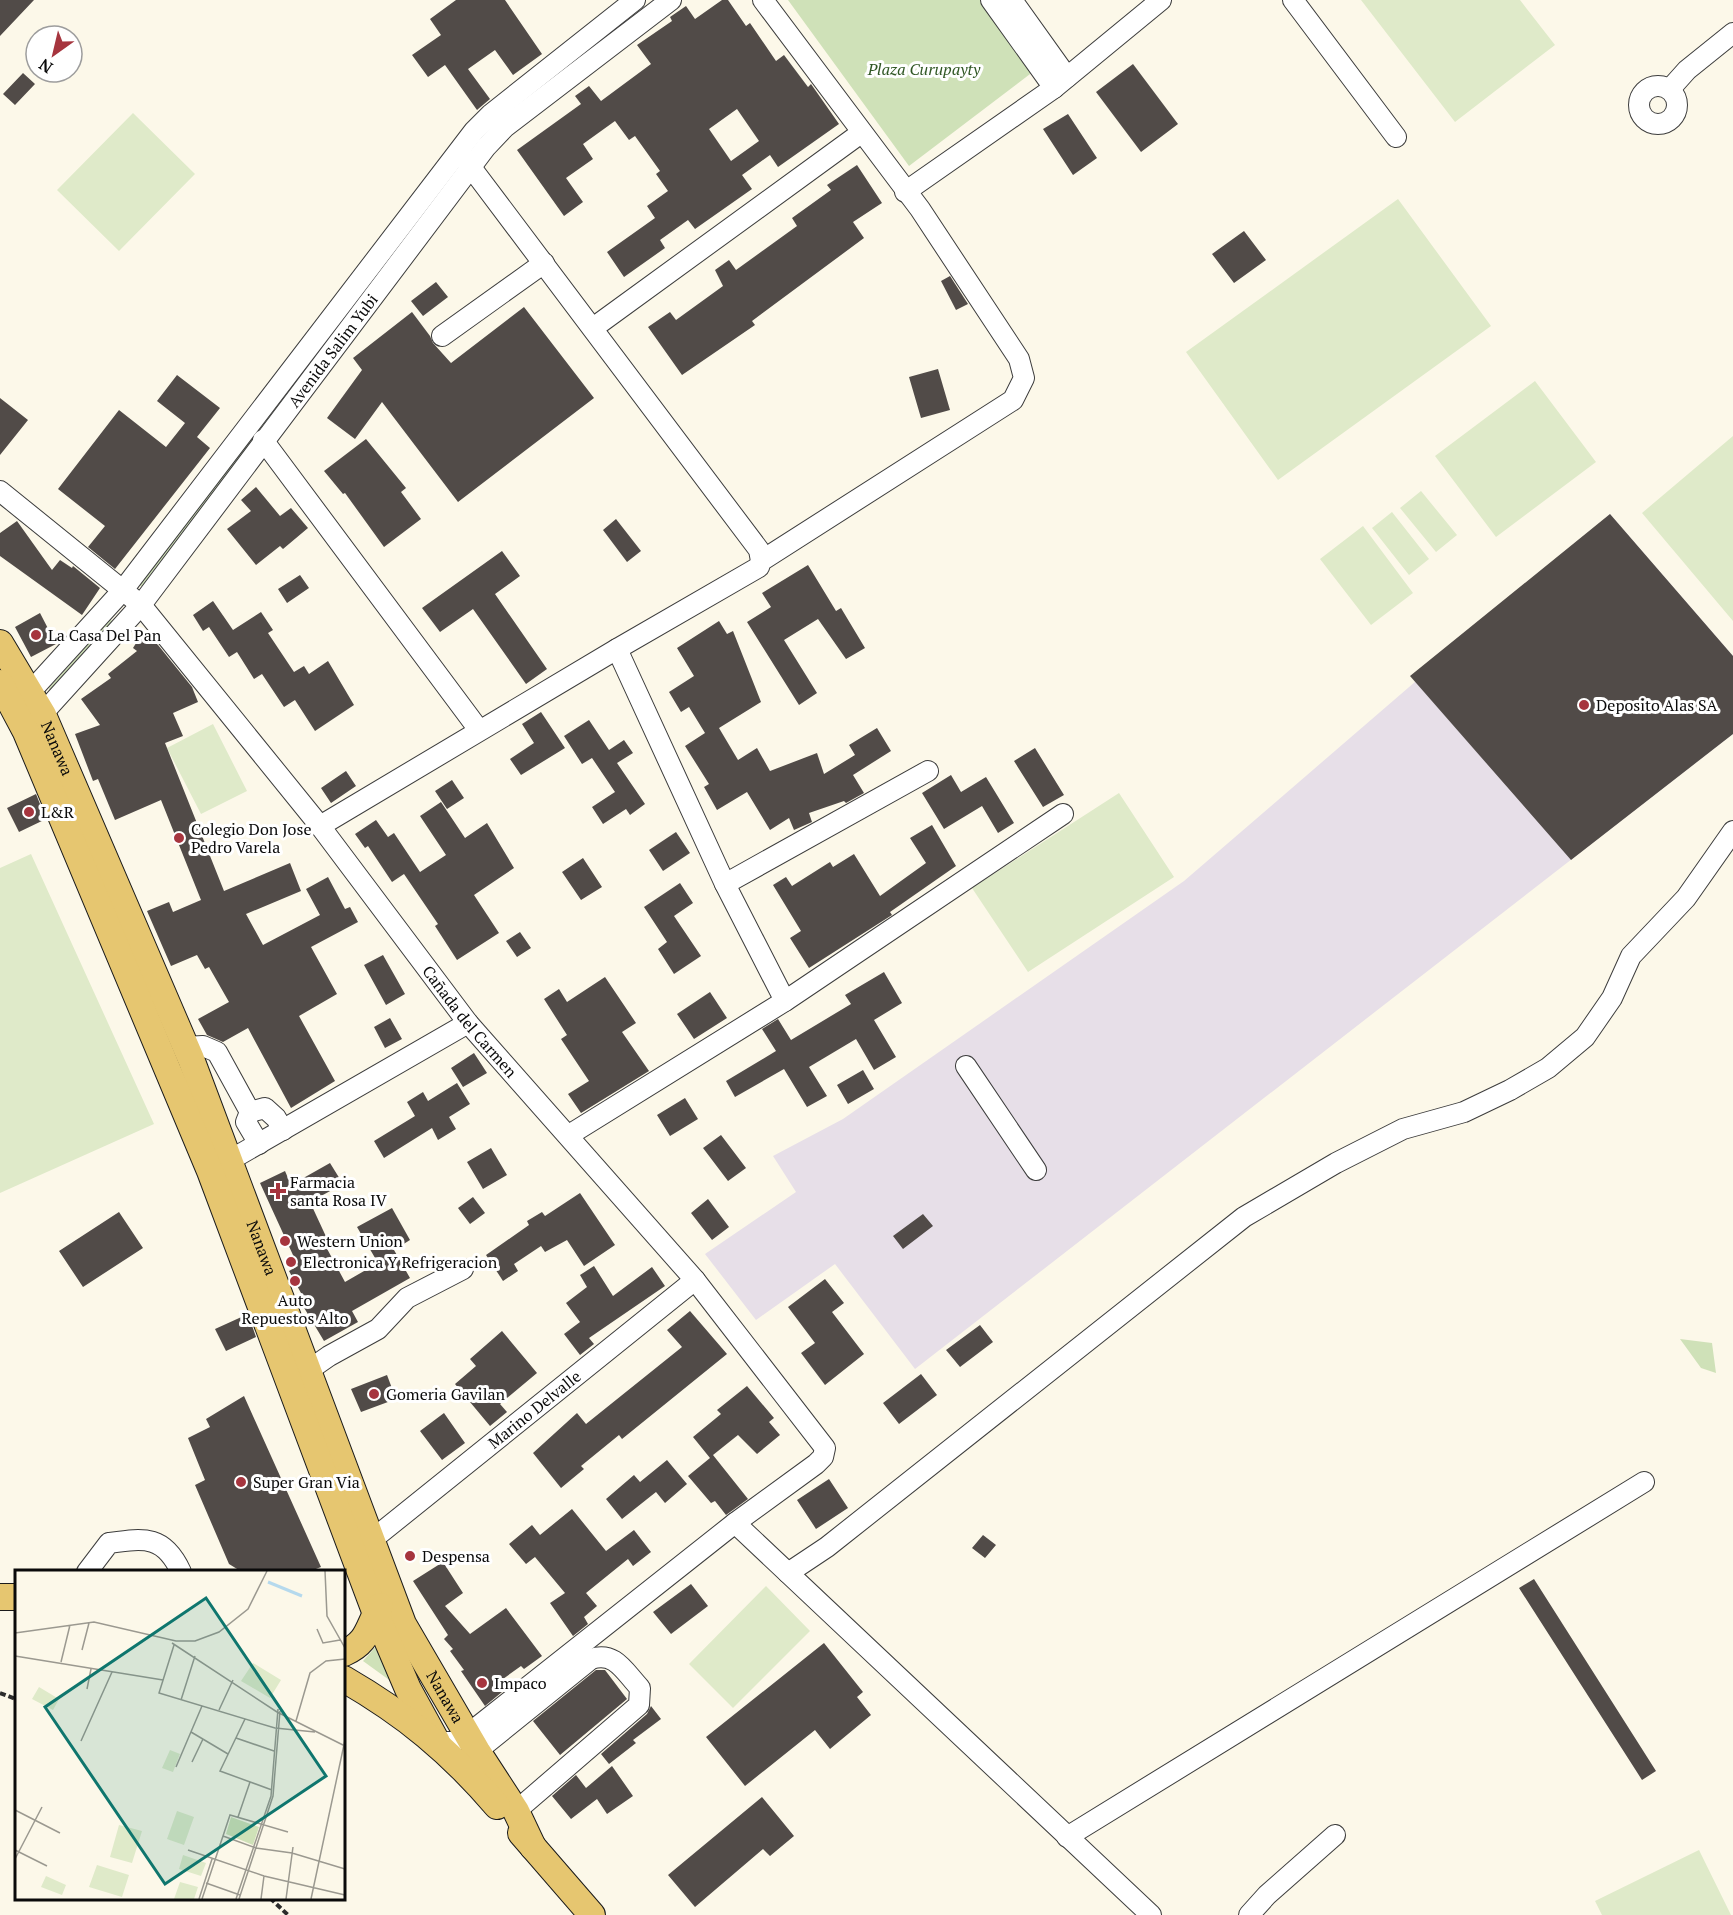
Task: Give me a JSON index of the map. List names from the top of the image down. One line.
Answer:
{"streets":{"main road":["Nanawa"],"street":["Avenida Salim Yubi","Cañada del Carmen","Marino Delvalle"]},"crossings":[["Avenida Salim Yubi","Nanawa"],["Avenida Salim Yubi","Cañada del Carmen"],["Nanawa","Marino Delvalle"],["Cañada del Carmen","Marino Delvalle"]],"parks":["Plaza Curupayty"],"places":{"other":["La Casa Del Pan","Deposito Alas SA","L&R","Colegio Don Jose Pedro Varela","Western Union","Electronica Y Refrigeracion","Auto Repuestos Alto","Gomeria Gavilan","Super Gran Via","Despensa","Impaco"],"health":["Farmacia santa Rosa IV"]},"north":"bottom left"}
